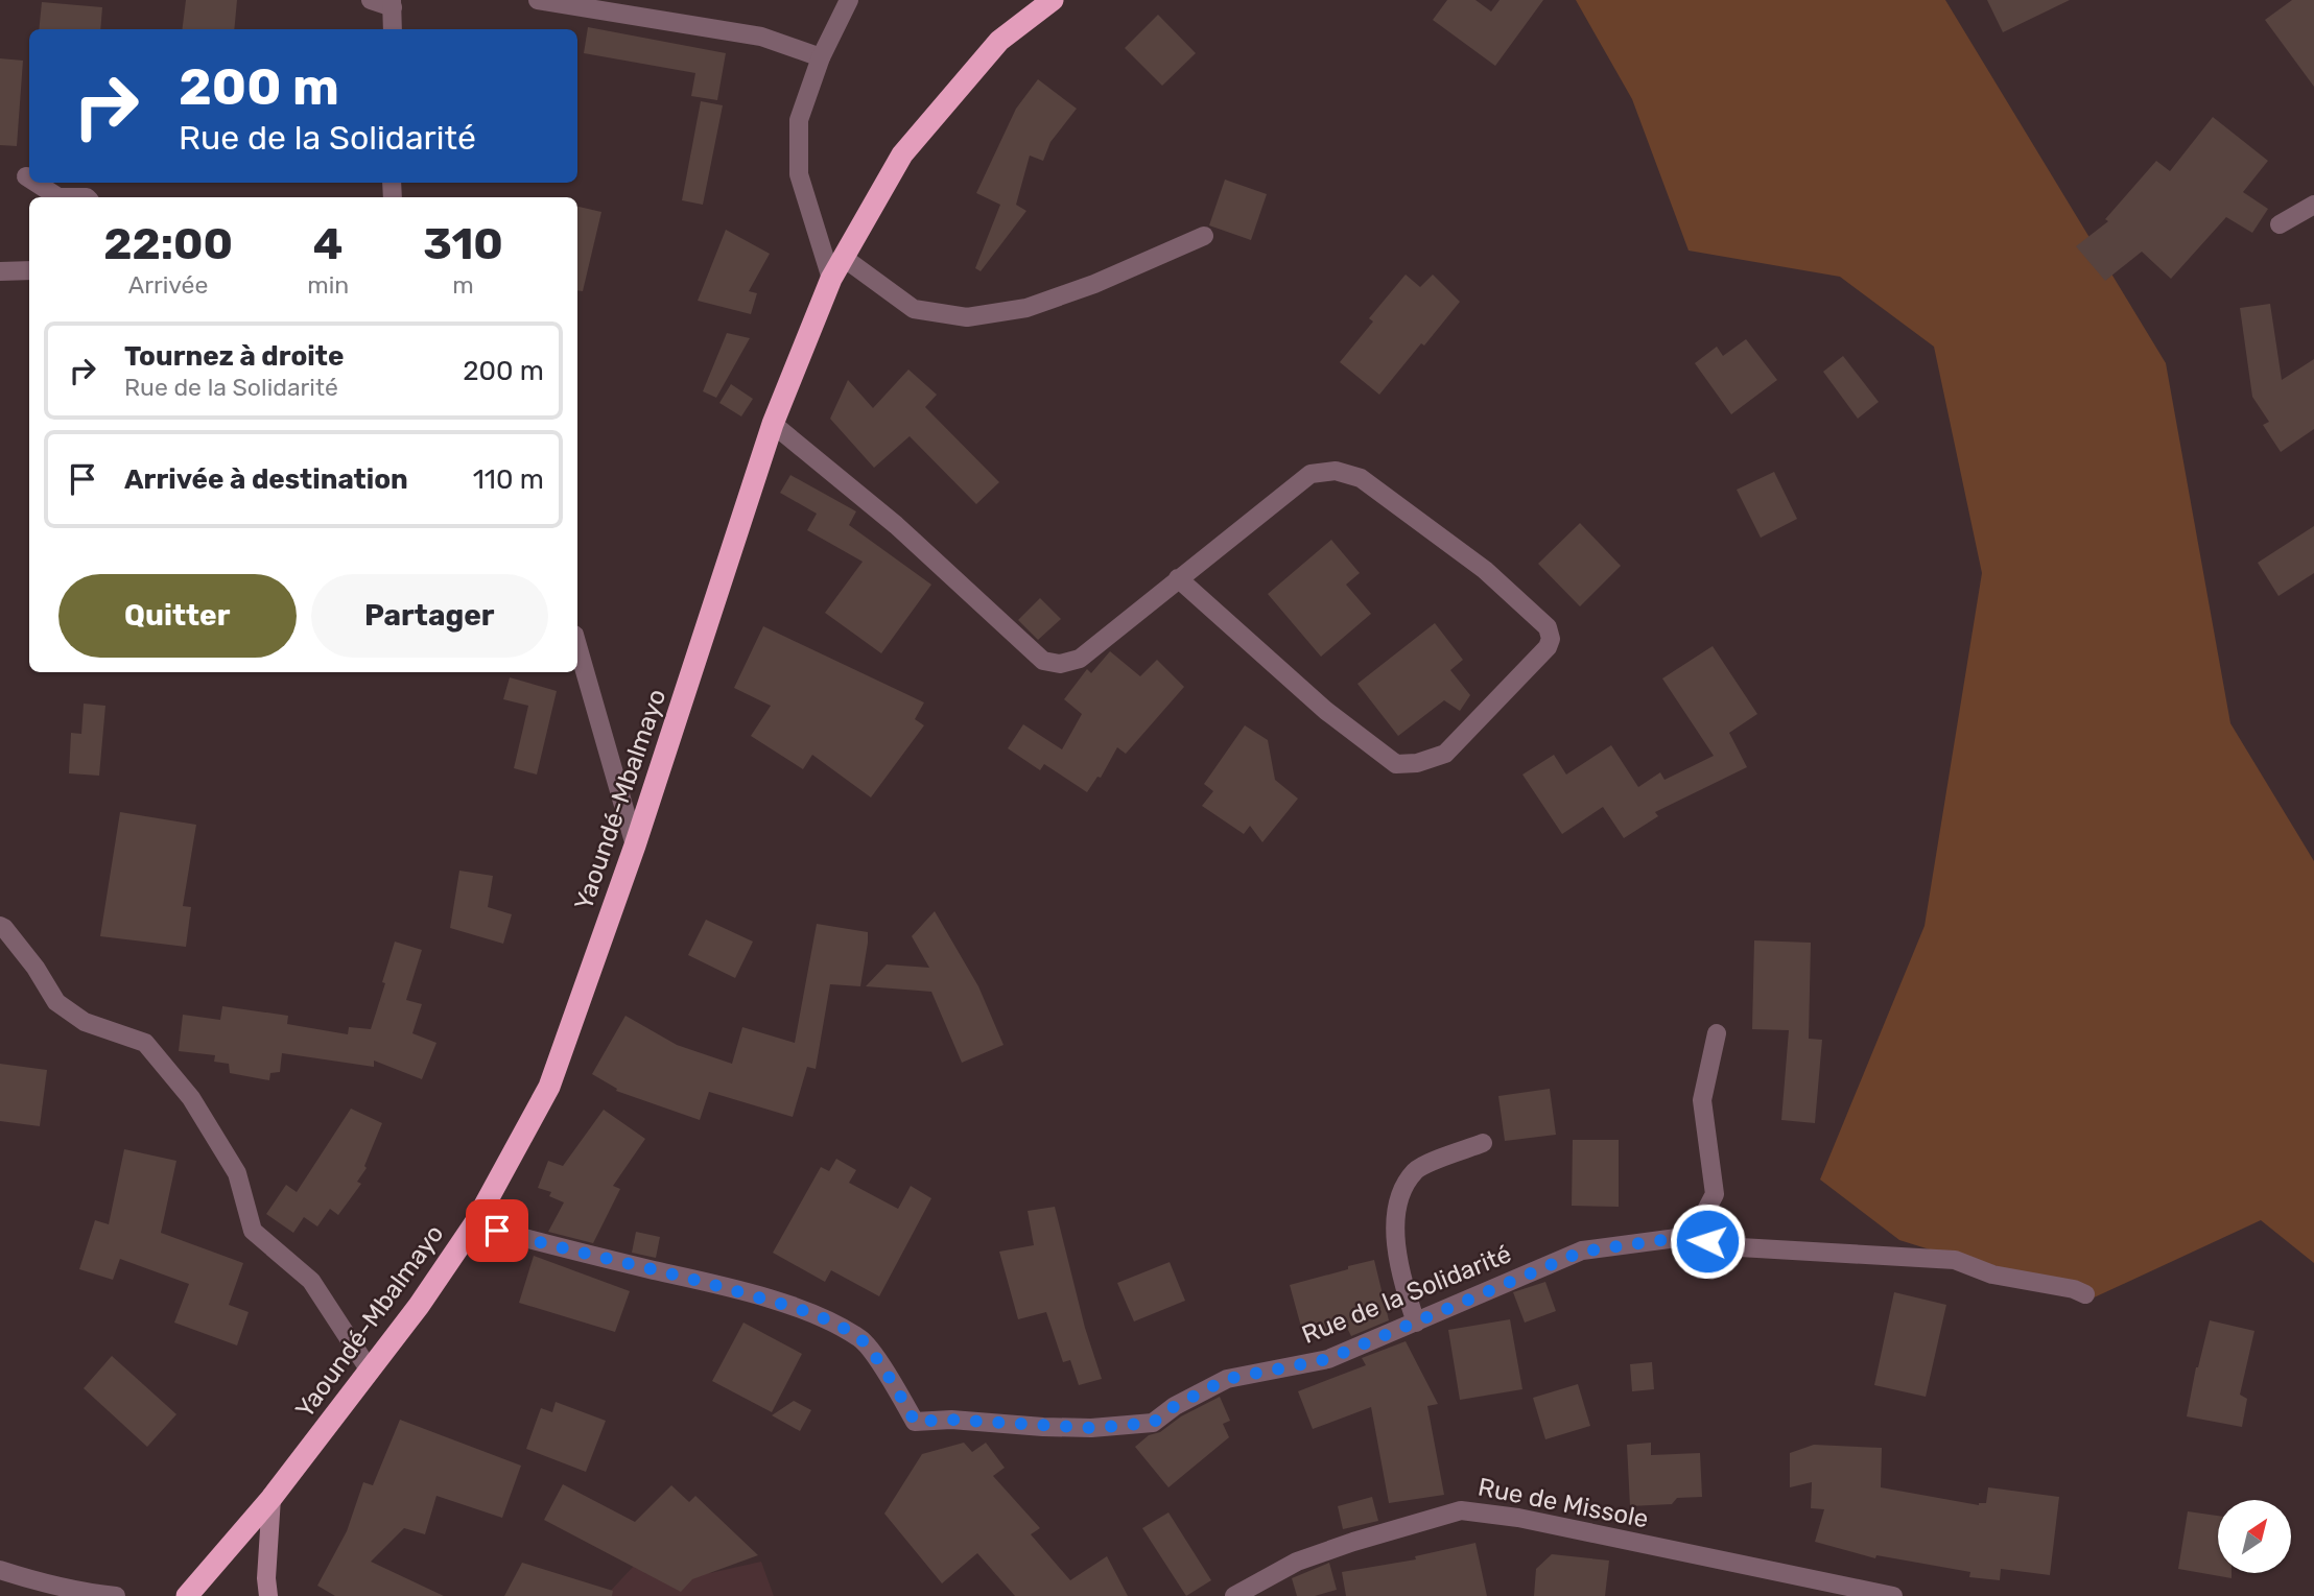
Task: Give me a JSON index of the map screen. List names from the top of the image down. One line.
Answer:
{"streets":{"highway":["Yaoundé-Mbalmayo"],"street":["Rue de la Solidarité","Rue de Missole"]},"crossings":[["Yaoundé-Mbalmayo","Rue de la Solidarité"]],"north":"top right","page":{"turn":["200 m","Rue de la Solidarité"],"eta":["22:00","Arrivée","4","min","310","m"],"list":[{"name":"Tournez à droite","note":"Rue de la Solidarité","value":"200 m"},{"name":"Arrivée à destination","value":"110 m"}],"buttons":["Quitter","Partager"]}}
